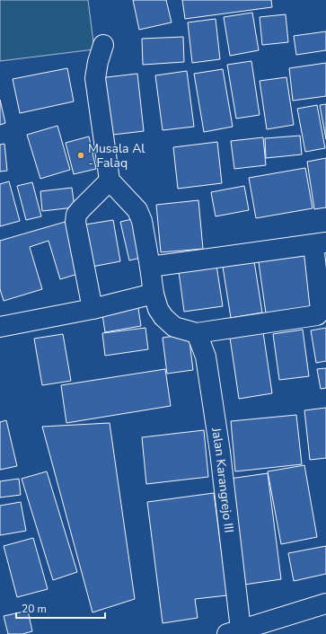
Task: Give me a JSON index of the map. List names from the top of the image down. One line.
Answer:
{"streets":{"street":["Jalan Karangrejo III"]},"places":["Musala Al - Falaq"],"scale_bar":"20 m"}
